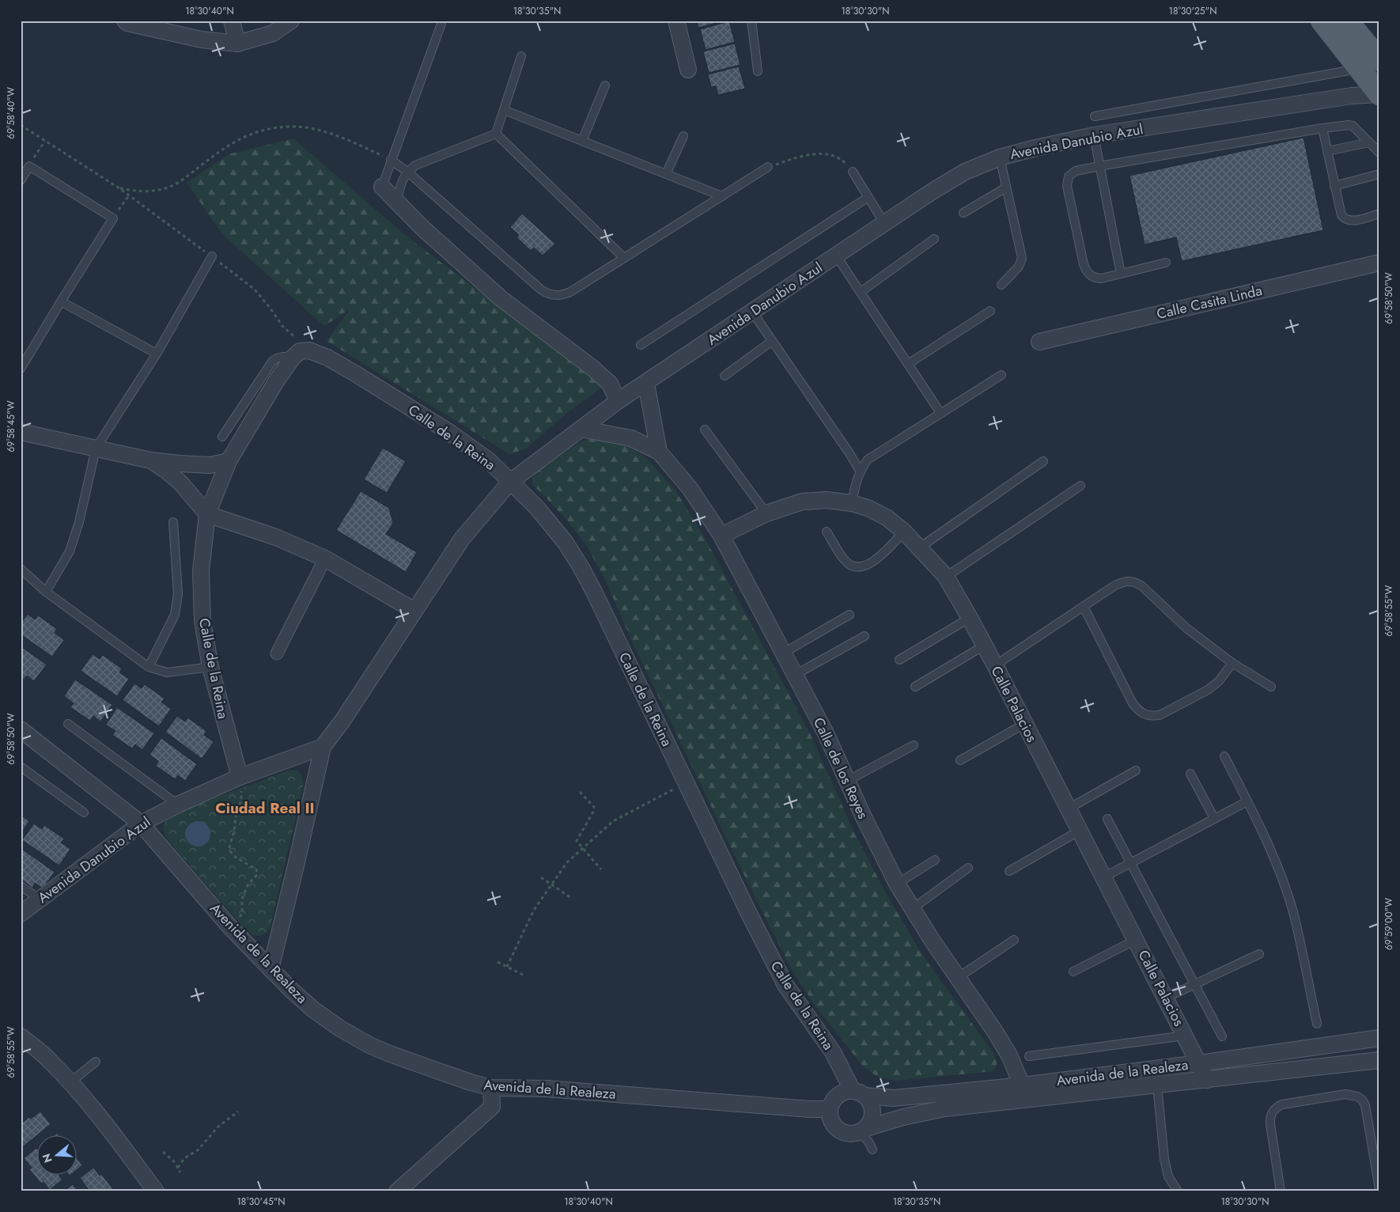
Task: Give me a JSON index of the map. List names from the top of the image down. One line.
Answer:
{"streets":{"street":["Avenida Danubio Azul","Calle Casita Linda","Calle de la Reina","Calle Palacios","Calle de los Reyes","Avenida de la Realeza"]},"crossings":[["Avenida Danubio Azul","Calle de la Reina"],["Avenida Danubio Azul","Calle de los Reyes"],["Avenida Danubio Azul","Avenida de la Realeza"],["Calle de la Reina","Avenida de la Realeza"],["Calle Palacios","Calle de los Reyes"],["Calle Palacios","Avenida de la Realeza"],["Calle de los Reyes","Avenida de la Realeza"]],"districts":["Ciudad Real II"],"north":"left","coordinates":["18°30'40\"N","18°30'35\"N","18°30'30\"N","18°30'25\"N","69°58'40\"W","69°58'50\"W","69°58'45\"W","69°58'55\"W","69°59'00\"W","18°30'45\"N"]}
